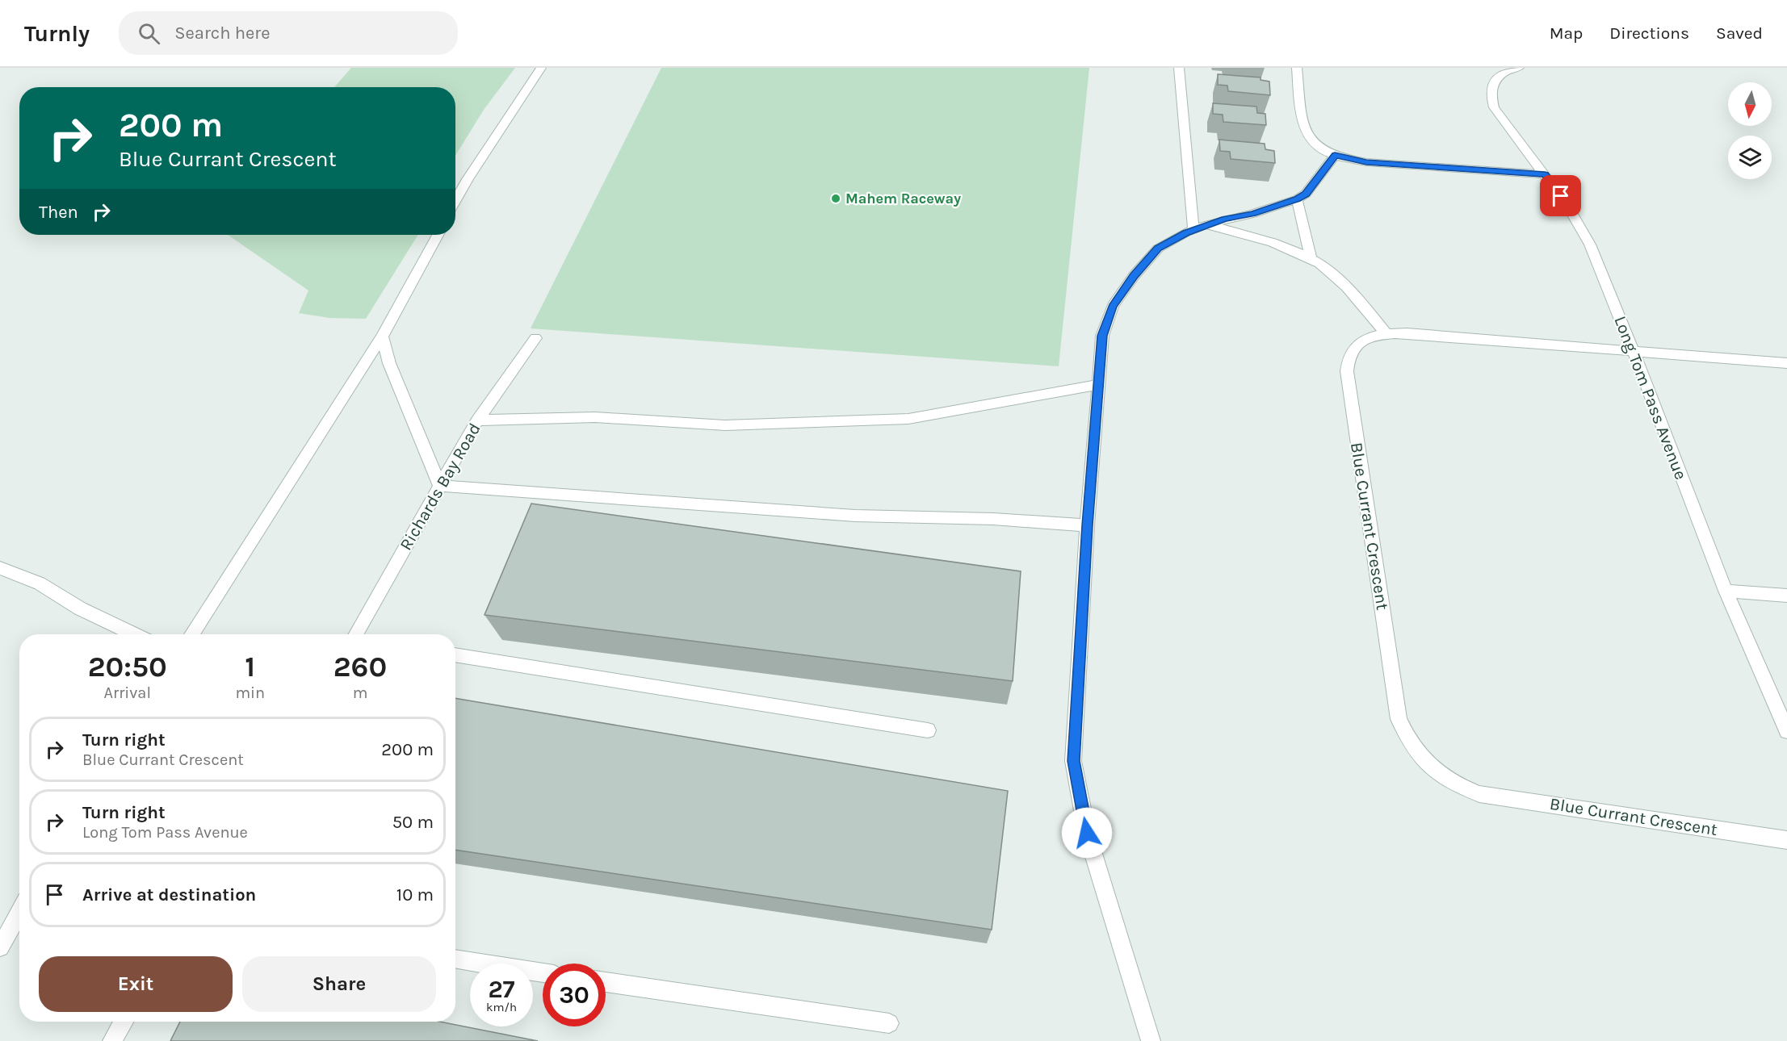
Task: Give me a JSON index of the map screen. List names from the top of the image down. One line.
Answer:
{"streets":{"street":["Long Tom Pass Avenue","Richards Bay Road","Blue Currant Crescent"]},"crossings":[["Long Tom Pass Avenue","Blue Currant Crescent"]],"places":["Mahem Raceway"],"north":"bottom","page":{"header":"Turnly","search":"Search here","nav":["Map","Directions","Saved"],"turn":["200 m","Blue Currant Crescent"],"then":"Then","eta":["20:50","Arrival","1","min","260","m"],"list":[{"name":"Turn right","note":"Blue Currant Crescent","value":"200 m"},{"name":"Turn right","note":"Long Tom Pass Avenue","value":"50 m"},{"name":"Arrive at destination","value":"10 m"}],"buttons":["Exit","Share"],"speed":"27 km/h","limit":"30"}}
